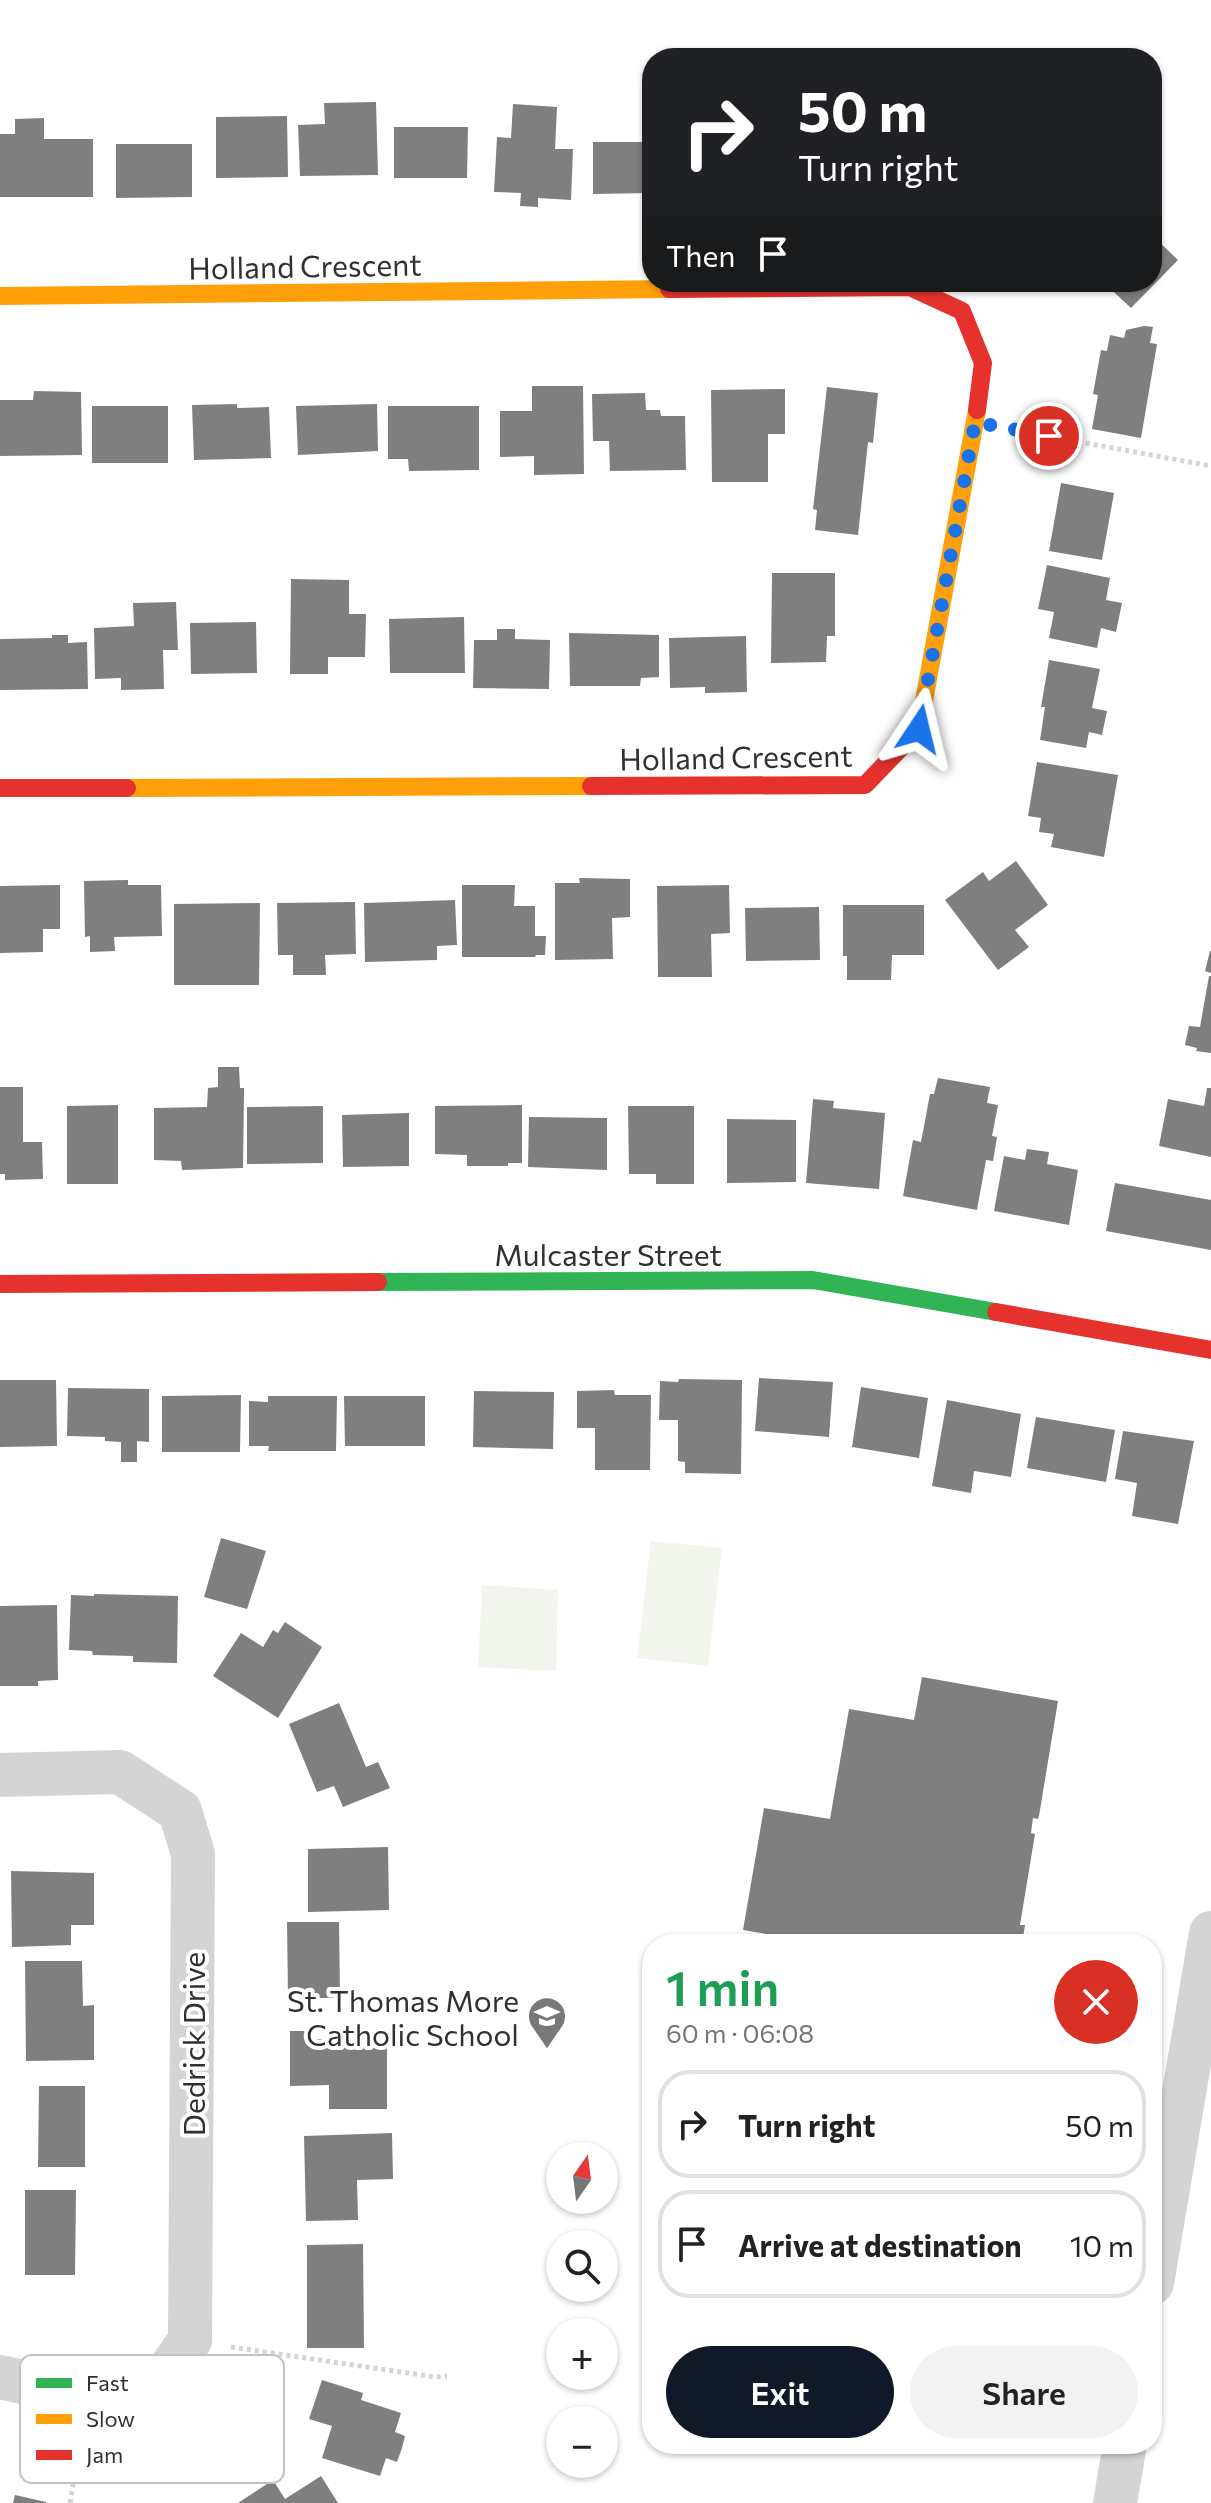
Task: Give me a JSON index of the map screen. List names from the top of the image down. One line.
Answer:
{"streets":{"street":["Holland Crescent","Mulcaster Street","Dedrick Drive"]},"places":{"school or university":["St. Thomas More Catholic School"]},"legend":["Fast","Slow","Jam"],"north":"top","page":{"turn":["50 m","Turn right"],"then":"Then","heading":["1 min","60 m · 06:08"],"list":[{"name":"Turn right","value":"50 m"},{"name":"Arrive at destination","value":"10 m"}],"map_buttons":["+","−"],"buttons":["Exit","Share"]}}
